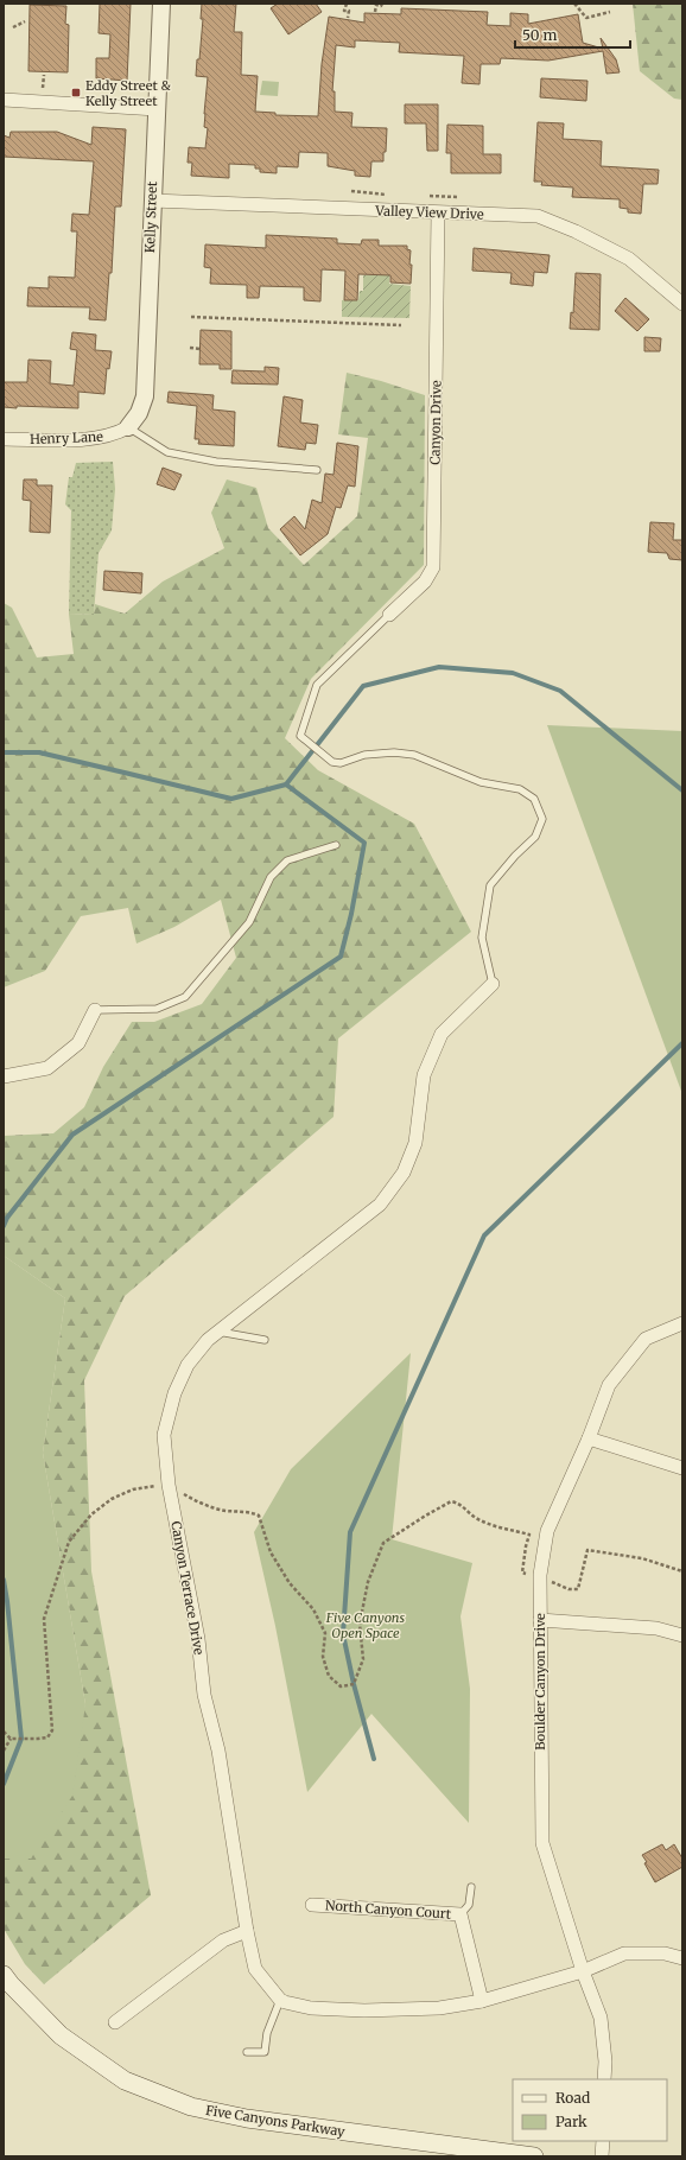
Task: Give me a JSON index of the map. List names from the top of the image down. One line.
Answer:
{"streets":{"main road":["Five Canyons Parkway"],"street":["Valley View Drive","Kelly Street","Canyon Drive","Henry Lane","Canyon Terrace Drive","Boulder Canyon Drive","North Canyon Court"]},"crossings":[["Valley View Drive","Kelly Street"],["Valley View Drive","Canyon Drive"],["Kelly Street","Henry Lane"]],"parks":["Five Canyons Open Space"],"places":{"transit":["Eddy Street & Kelly Street"]},"legend":["Road","Park"],"scale_bar":"50 m"}
